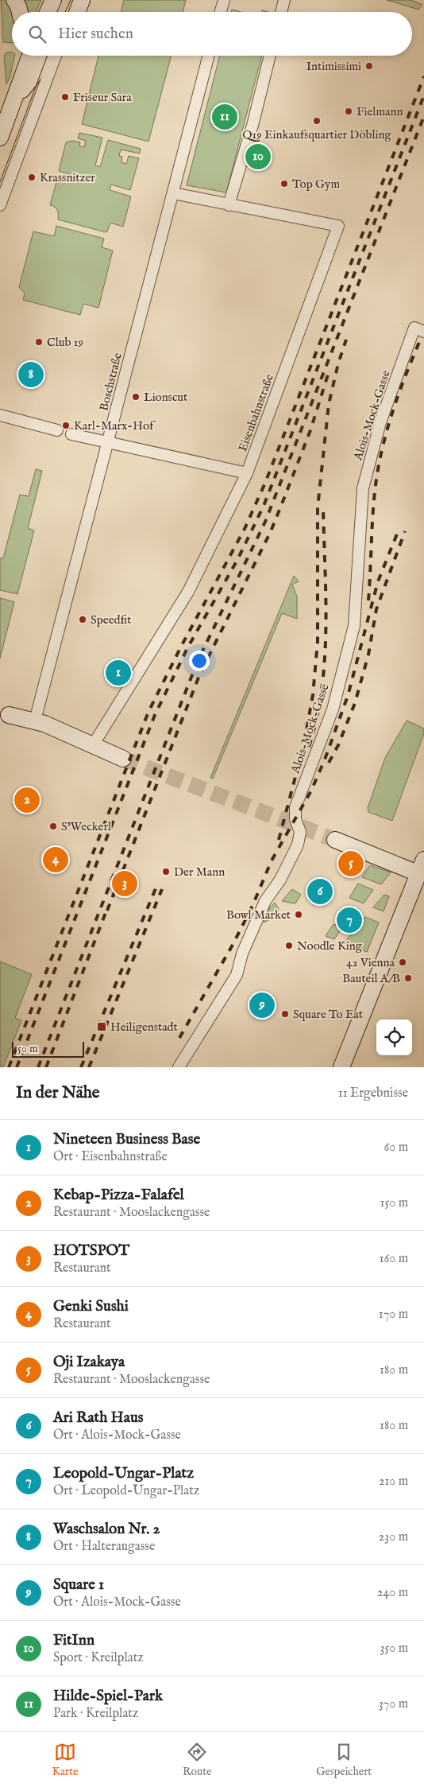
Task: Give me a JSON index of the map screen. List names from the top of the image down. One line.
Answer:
{"streets":{"street":["Boschstraße","Eisenbahnstraße","Alois-Mock-Gasse"]},"crossings":[["Boschstraße","Eisenbahnstraße"]],"places":{"other":["Intimissimi","Friseur Sara","Fielmann","Q19 Einkaufsquartier Döbling","Krassnitzer","Top Gym","Club 19","Lionscut","Karl-Marx-Hof","Speedfit","S'Weckerl","Der Mann","Bowl Market","Noodle King","42 Vienna","Bauteil A/B","Square To Eat"],"transit":["Heiligenstadt"]},"scale_bar":"50 m","page":{"search":"Hier suchen","pins":["11","10","8","1","2","4","5","3","6","7","9"],"scale":"50 m","heading":["In der Nähe","11 Ergebnisse"],"list":[{"mark":"1","name":"Nineteen Business Base","note":"Ort · Eisenbahnstraße","value":"60 m"},{"mark":"2","name":"Kebap-Pizza-Falafel","note":"Restaurant · Mooslackengasse","value":"150 m"},{"mark":"3","name":"HOTSPOT","note":"Restaurant","value":"160 m"},{"mark":"4","name":"Genki Sushi","note":"Restaurant","value":"170 m"},{"mark":"5","name":"Oji Izakaya","note":"Restaurant · Mooslackengasse","value":"180 m"},{"mark":"6","name":"Ari Rath Haus","note":"Ort · Alois-Mock-Gasse","value":"180 m"},{"mark":"7","name":"Leopold-Ungar-Platz","note":"Ort · Leopold-Ungar-Platz","value":"210 m"},{"mark":"8","name":"Waschsalon Nr. 2","note":"Ort · Halteraugasse","value":"230 m"},{"mark":"9","name":"Square 1","note":"Ort · Alois-Mock-Gasse","value":"240 m"},{"mark":"10","name":"FitInn","note":"Sport · Kreilplatz","value":"350 m"},{"mark":"11","name":"Hilde-Spiel-Park","note":"Park · Kreilplatz","value":"370 m"}],"nav":["Karte","Route","Gespeichert"]}}
